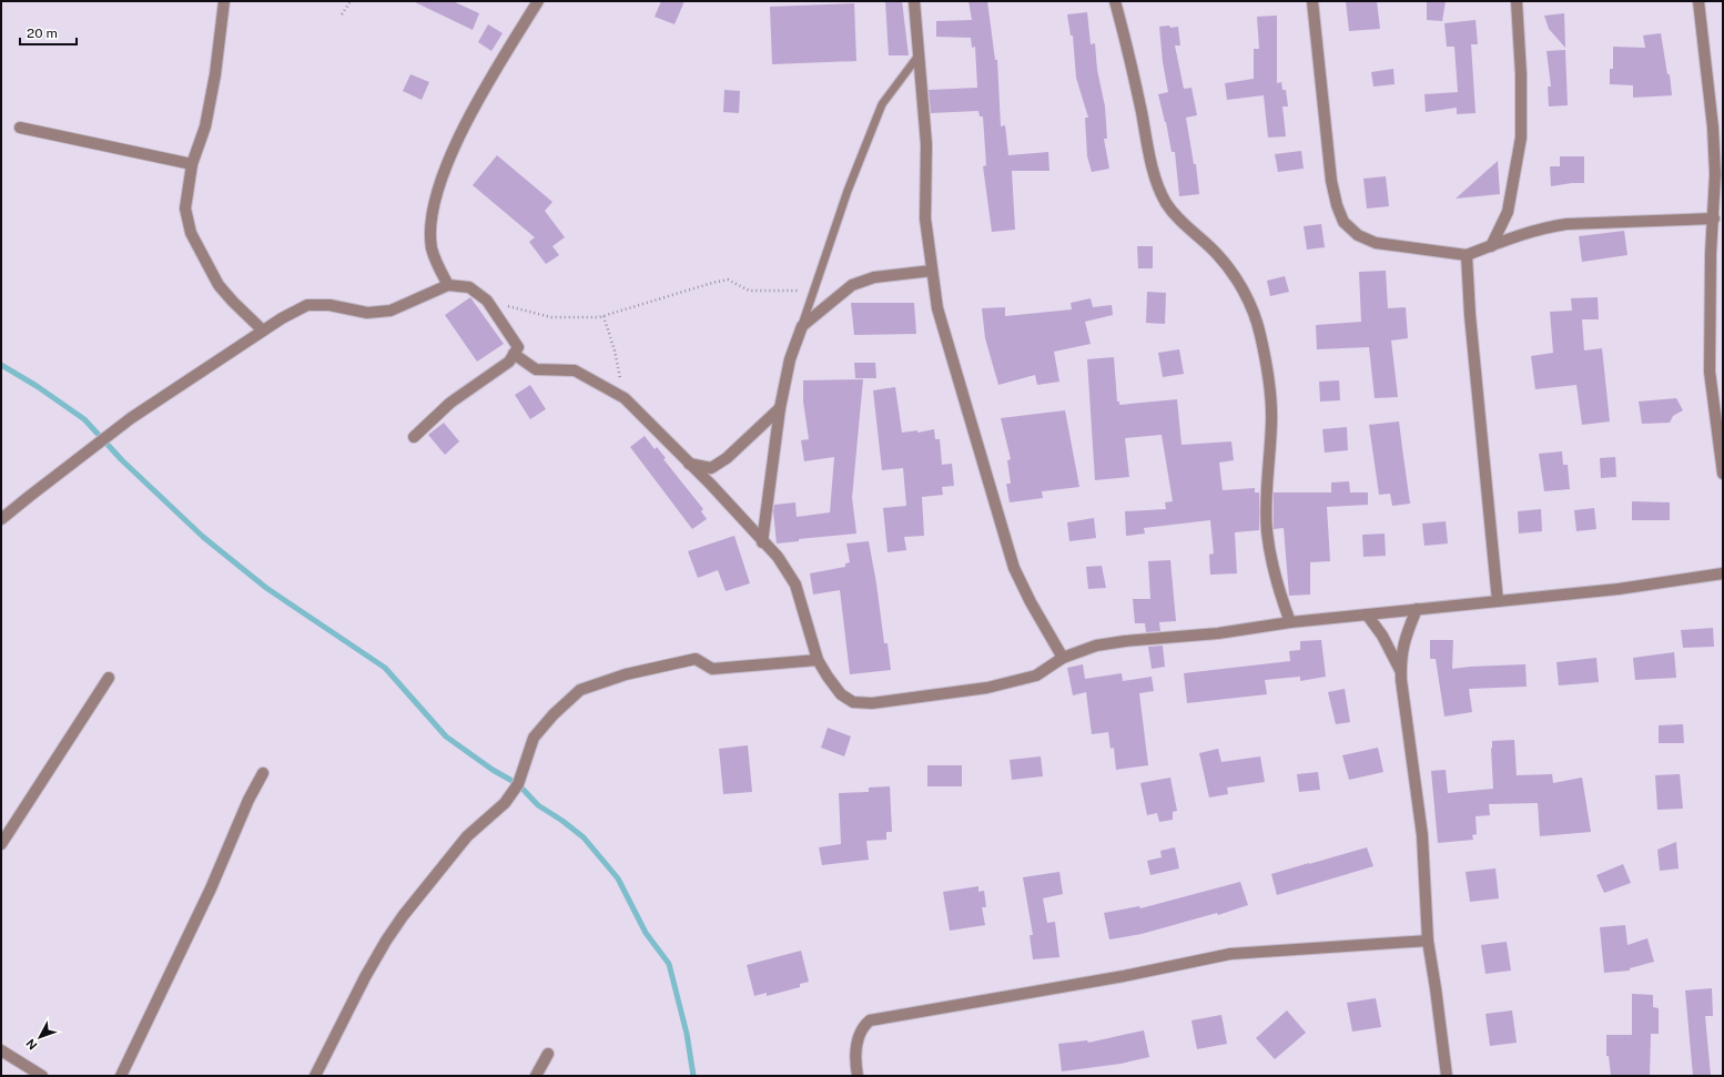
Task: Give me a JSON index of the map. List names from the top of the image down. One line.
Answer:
{"scale_bar":"20 m","north":"bottom left"}
